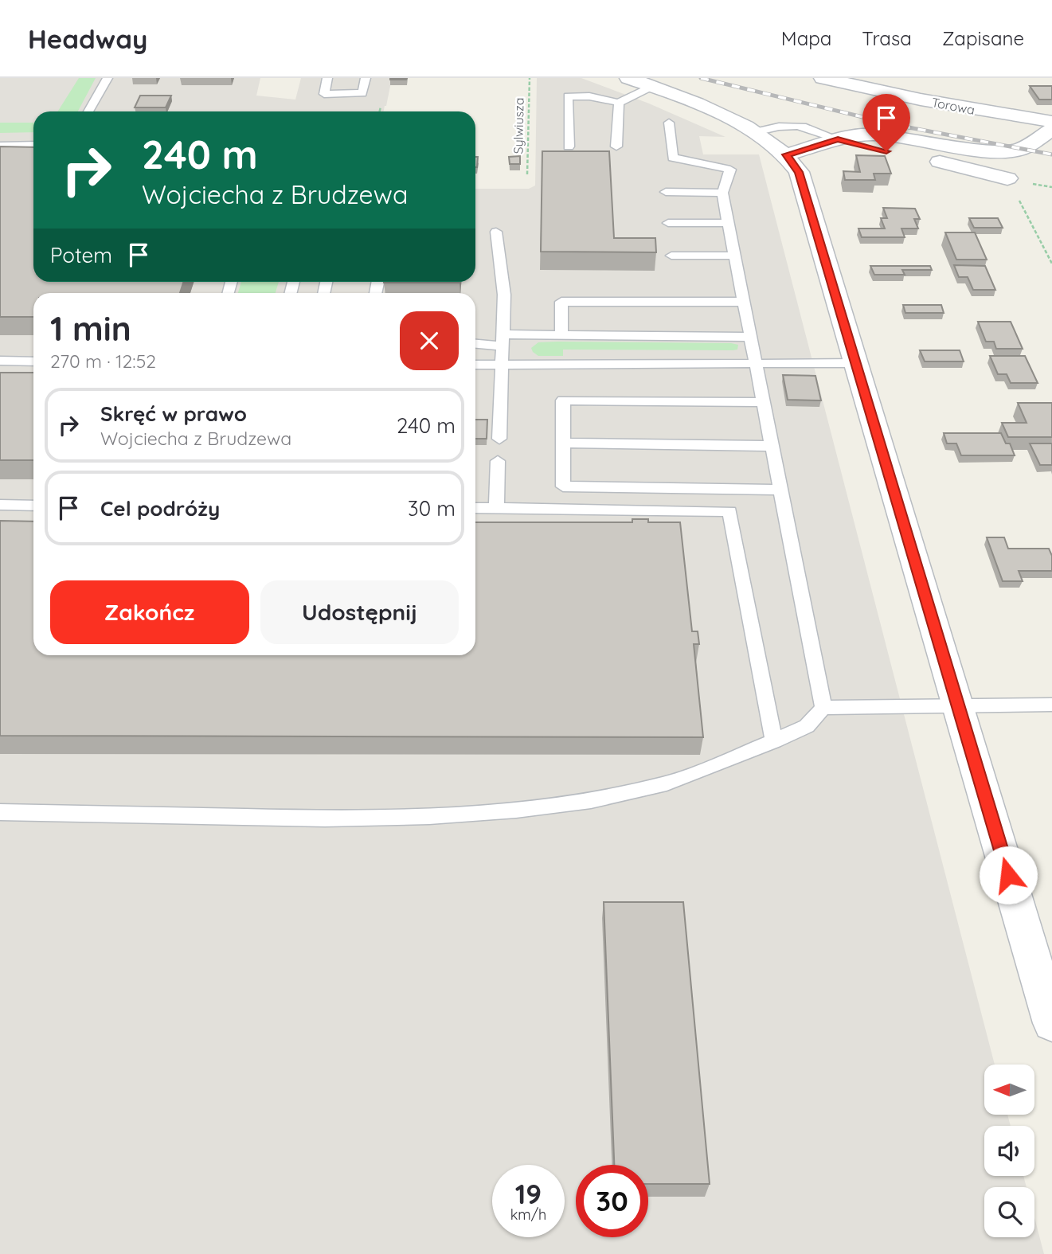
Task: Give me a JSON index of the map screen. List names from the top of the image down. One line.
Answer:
{"streets":{"street":["Torowa"],"path":["Sylwiusza"]},"north":"left","page":{"header":"Headway","nav":["Mapa","Trasa","Zapisane"],"turn":["240 m","Wojciecha z Brudzewa"],"then":"Potem","heading":["1 min","270 m · 12:52"],"list":[{"name":"Skręć w prawo","note":"Wojciecha z Brudzewa","value":"240 m"},{"name":"Cel podróży","value":"30 m"}],"buttons":["Zakończ","Udostępnij"],"speed":"19 km/h","limit":"30"}}
